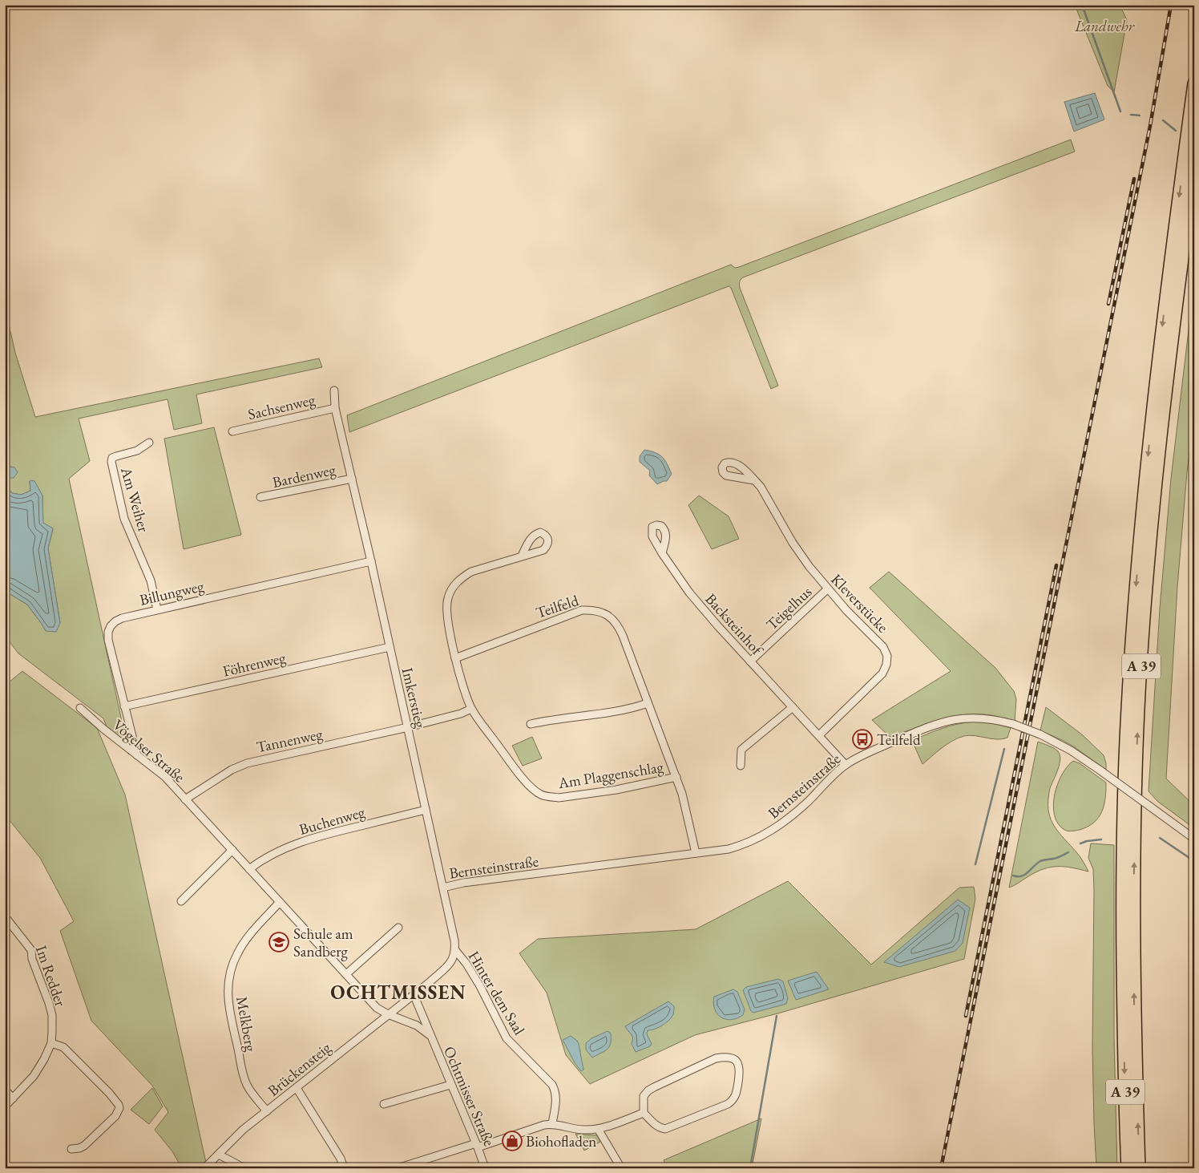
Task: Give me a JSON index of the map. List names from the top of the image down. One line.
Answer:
{"streets":{"highway":["A 39"],"street":["Sachsenweg","Bardenweg","Am Weiher","Billungweg","Kleverstücke","Teilfeld","Teigelhus","Backsteinhof","Föhrenweg","Imkerstieg","Tannenweg","Vögelser Straße","Am Plaggenschlag","Bernsteinstraße","Buchenweg","Im Redder","Hinter dem Saal","Melkberg","Brückensteig","Ochtmisser Straße"]},"crossings":[["Sachsenweg","Imkerstieg"],["Bardenweg","Imkerstieg"],["Am Weiher","Billungweg"],["Billungweg","Föhrenweg"],["Billungweg","Imkerstieg"],["Billungweg","Vögelser Straße"],["Kleverstücke","Teigelhus"],["Kleverstücke","Backsteinhof"],["Teilfeld","Am Plaggenschlag"],["Teilfeld","Bernsteinstraße"],["Teigelhus","Backsteinhof"],["Backsteinhof","Bernsteinstraße"],["Föhrenweg","Imkerstieg"],["Imkerstieg","Tannenweg"],["Imkerstieg","Bernsteinstraße"],["Imkerstieg","Buchenweg"],["Imkerstieg","Hinter dem Saal"],["Tannenweg","Vögelser Straße"],["Vögelser Straße","Buchenweg"],["Vögelser Straße","Melkberg"],["Vögelser Straße","Brückensteig"],["Vögelser Straße","Ochtmisser Straße"],["Melkberg","Brückensteig"],["Brückensteig","Ochtmisser Straße"]],"districts":["OCHTMISSEN"],"parks":["Landwehr"],"places":{"bus stop":["Teilfeld"],"school or university":["Schule am Sandberg"],"shop":["Biohofladen"]}}
